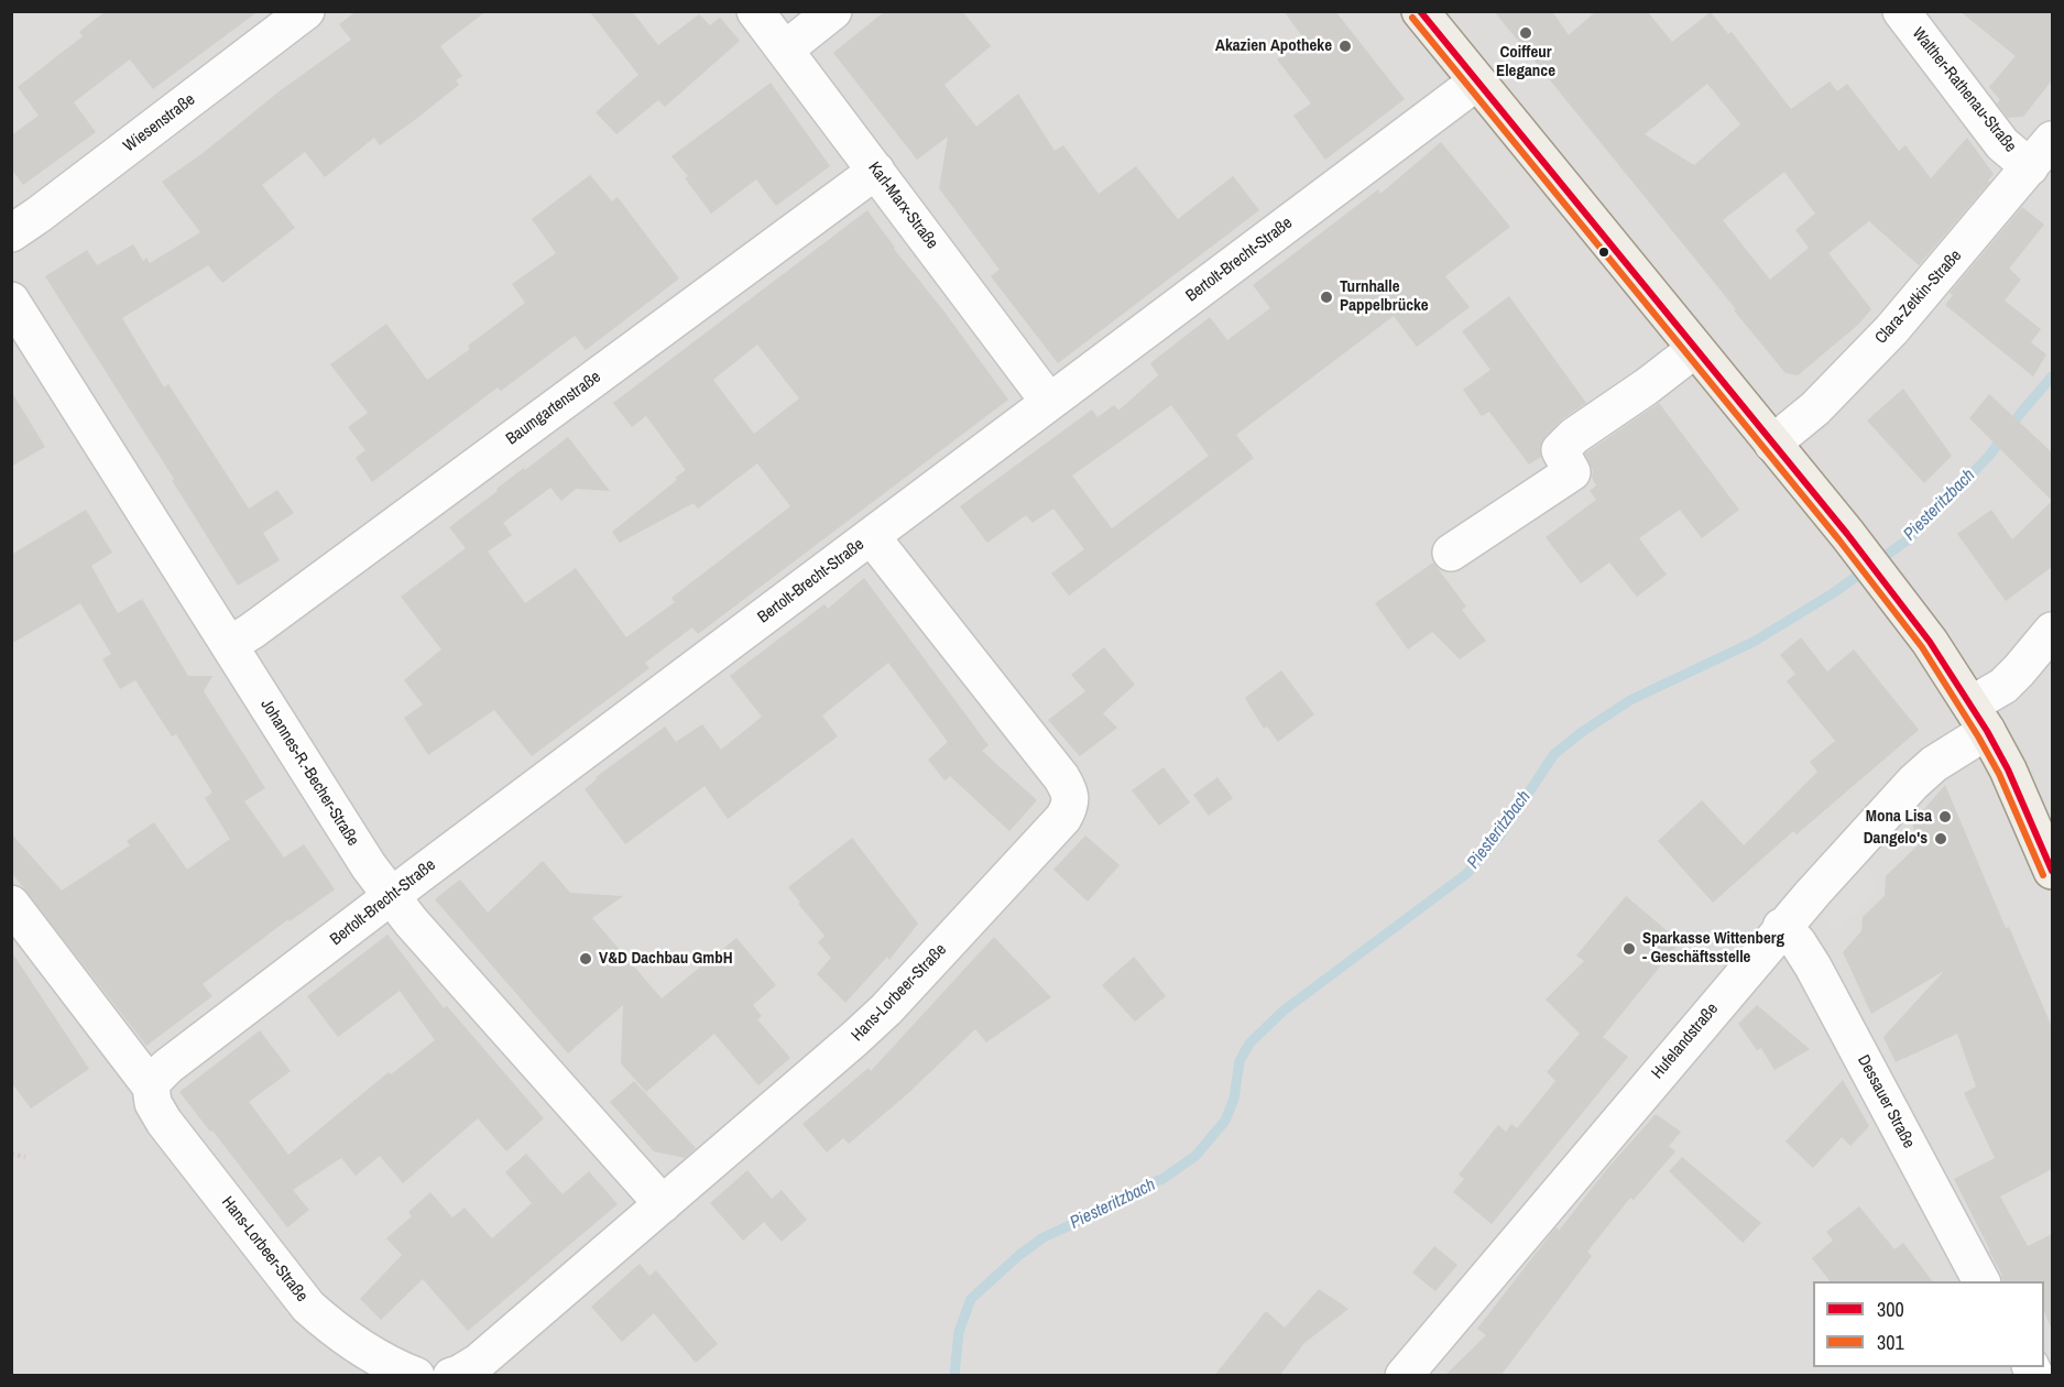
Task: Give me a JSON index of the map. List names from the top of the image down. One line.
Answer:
{"streets":{"street":["Walther-Rathenau-Straße","Wiesenstraße","Karl-Marx-Straße","Bertolt-Brecht-Straße","Clara-Zetkin-Straße","Baumgartenstraße","Johannes-R.-Becher-Straße","Hans-Lorbeer-Straße","Hufelandstraße","Dessauer Straße"]},"crossings":[["Walther-Rathenau-Straße","Clara-Zetkin-Straße"],["Karl-Marx-Straße","Bertolt-Brecht-Straße"],["Karl-Marx-Straße","Baumgartenstraße"],["Bertolt-Brecht-Straße","Johannes-R.-Becher-Straße"],["Bertolt-Brecht-Straße","Hans-Lorbeer-Straße"],["Baumgartenstraße","Johannes-R.-Becher-Straße"],["Johannes-R.-Becher-Straße","Hans-Lorbeer-Straße"],["Hufelandstraße","Dessauer Straße"]],"water":["Piesteritzbach"],"places":["Coiffeur Elegance","Akazien Apotheke","Turnhalle Pappelbrücke","Mona Lisa","Dangelo's","Sparkasse Wittenberg - Geschäftsstelle","V&D Dachbau GmbH"],"lines":["transit line 300","transit line 301"],"legend":["300","301"]}
